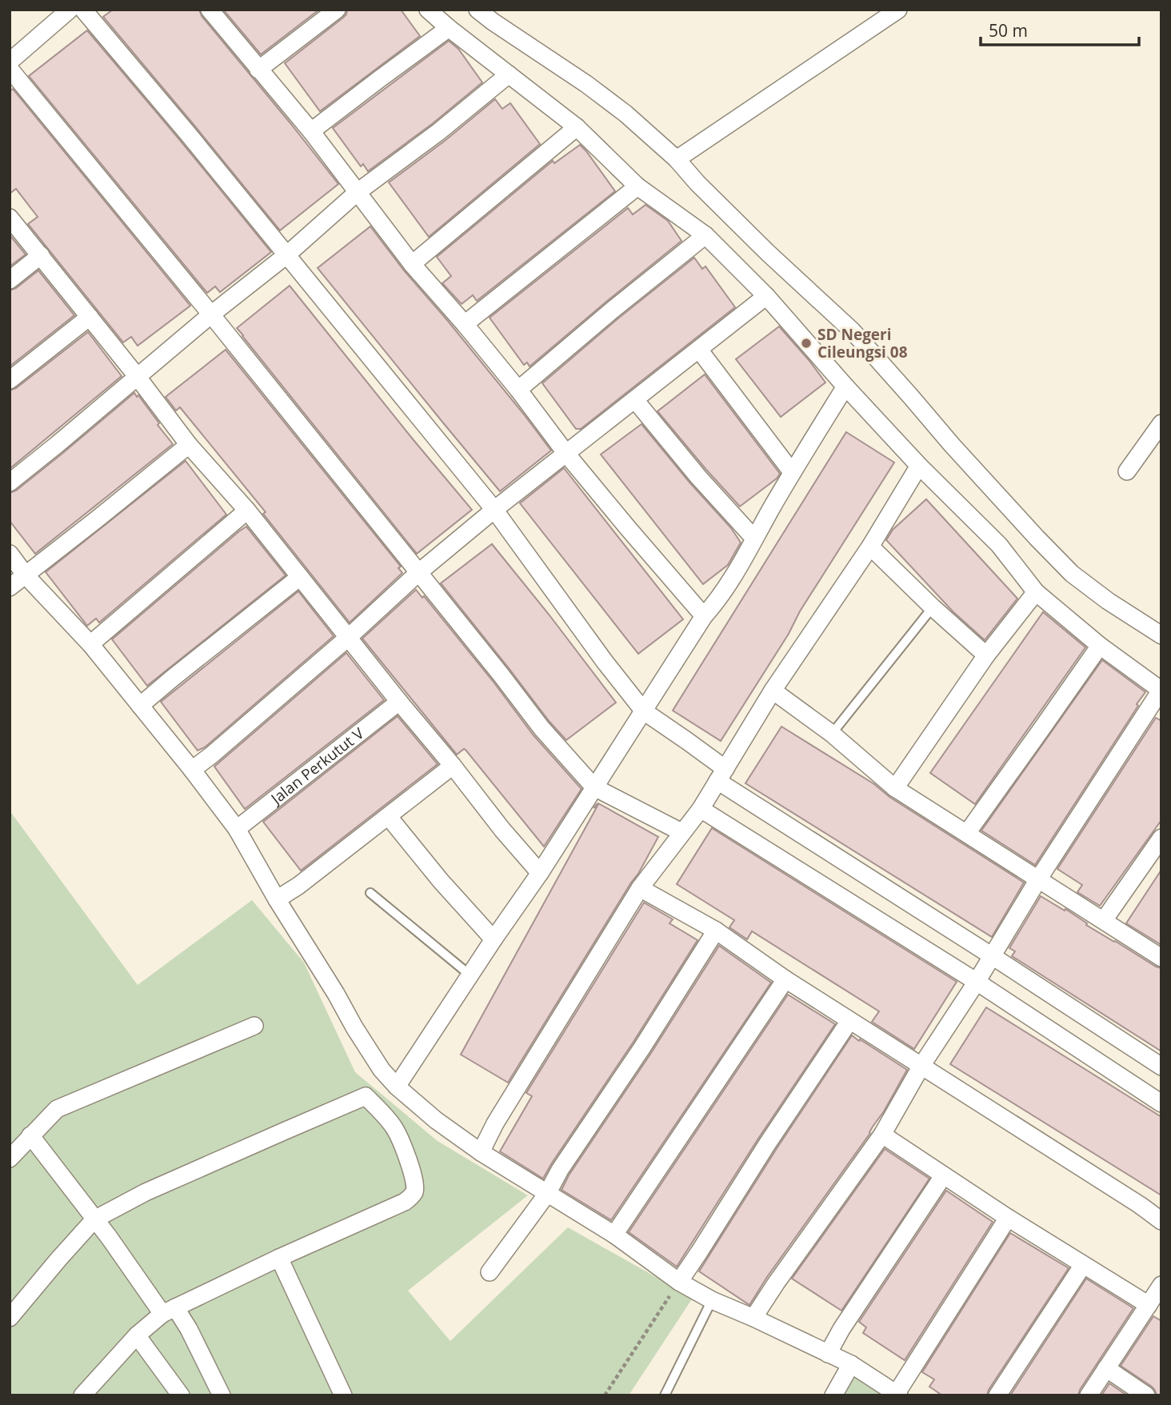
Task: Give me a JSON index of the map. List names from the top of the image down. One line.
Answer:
{"streets":{"street":["Jalan Perkutut V"]},"places":["SD Negeri Cileungsi 08"],"scale_bar":"50 m"}
